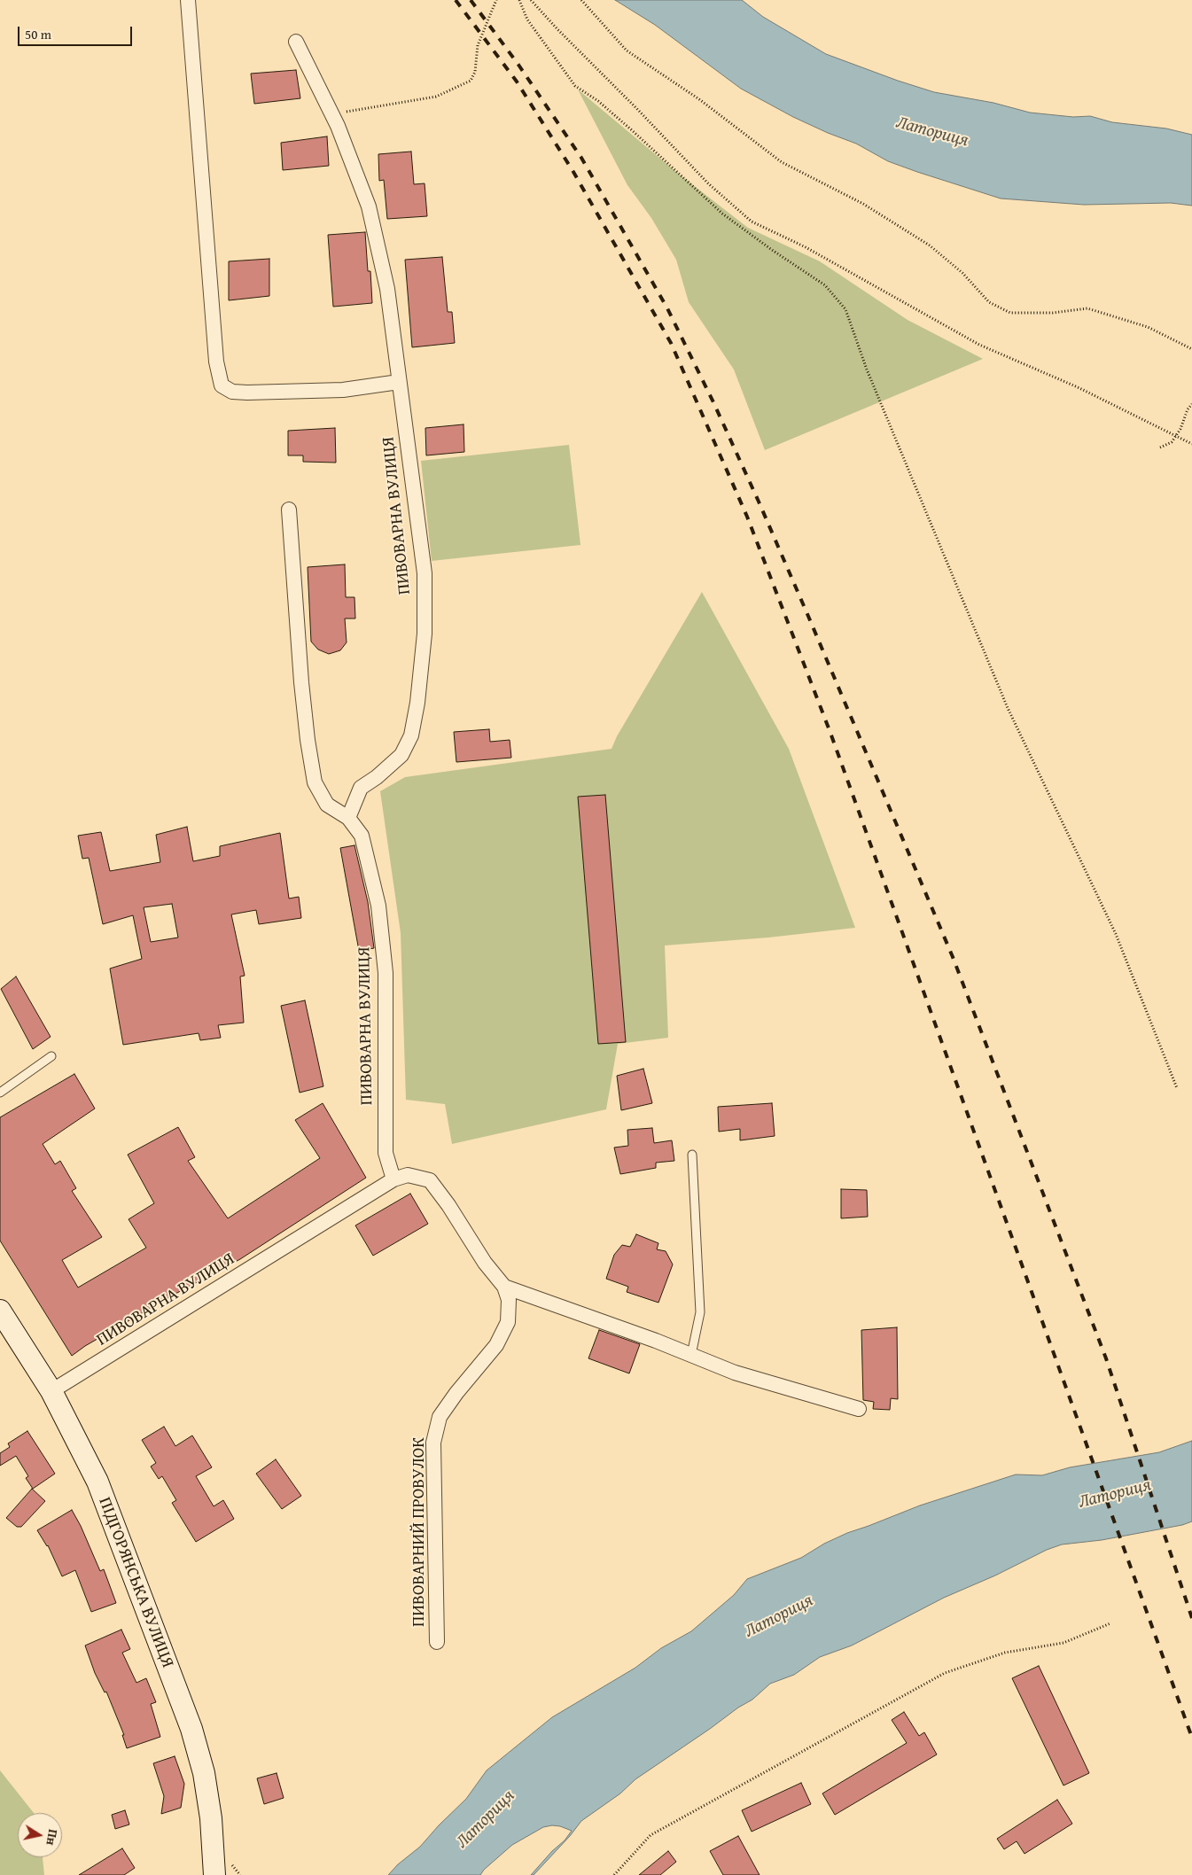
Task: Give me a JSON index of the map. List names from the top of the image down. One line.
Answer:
{"streets":{"main road":["ПІДГОРЯНСЬКА ВУЛИЦЯ"],"street":["ПИВОВАРНА ВУЛИЦЯ","ПИВОВАРНИЙ ПРОВУЛОК"]},"crossings":[["ПИВОВАРНА ВУЛИЦЯ","ПИВОВАРНИЙ ПРОВУЛОК"],["ПИВОВАРНА ВУЛИЦЯ","ПІДГОРЯНСЬКА ВУЛИЦЯ"]],"water":["Латориця"],"scale_bar":"50 m","north":"right"}
